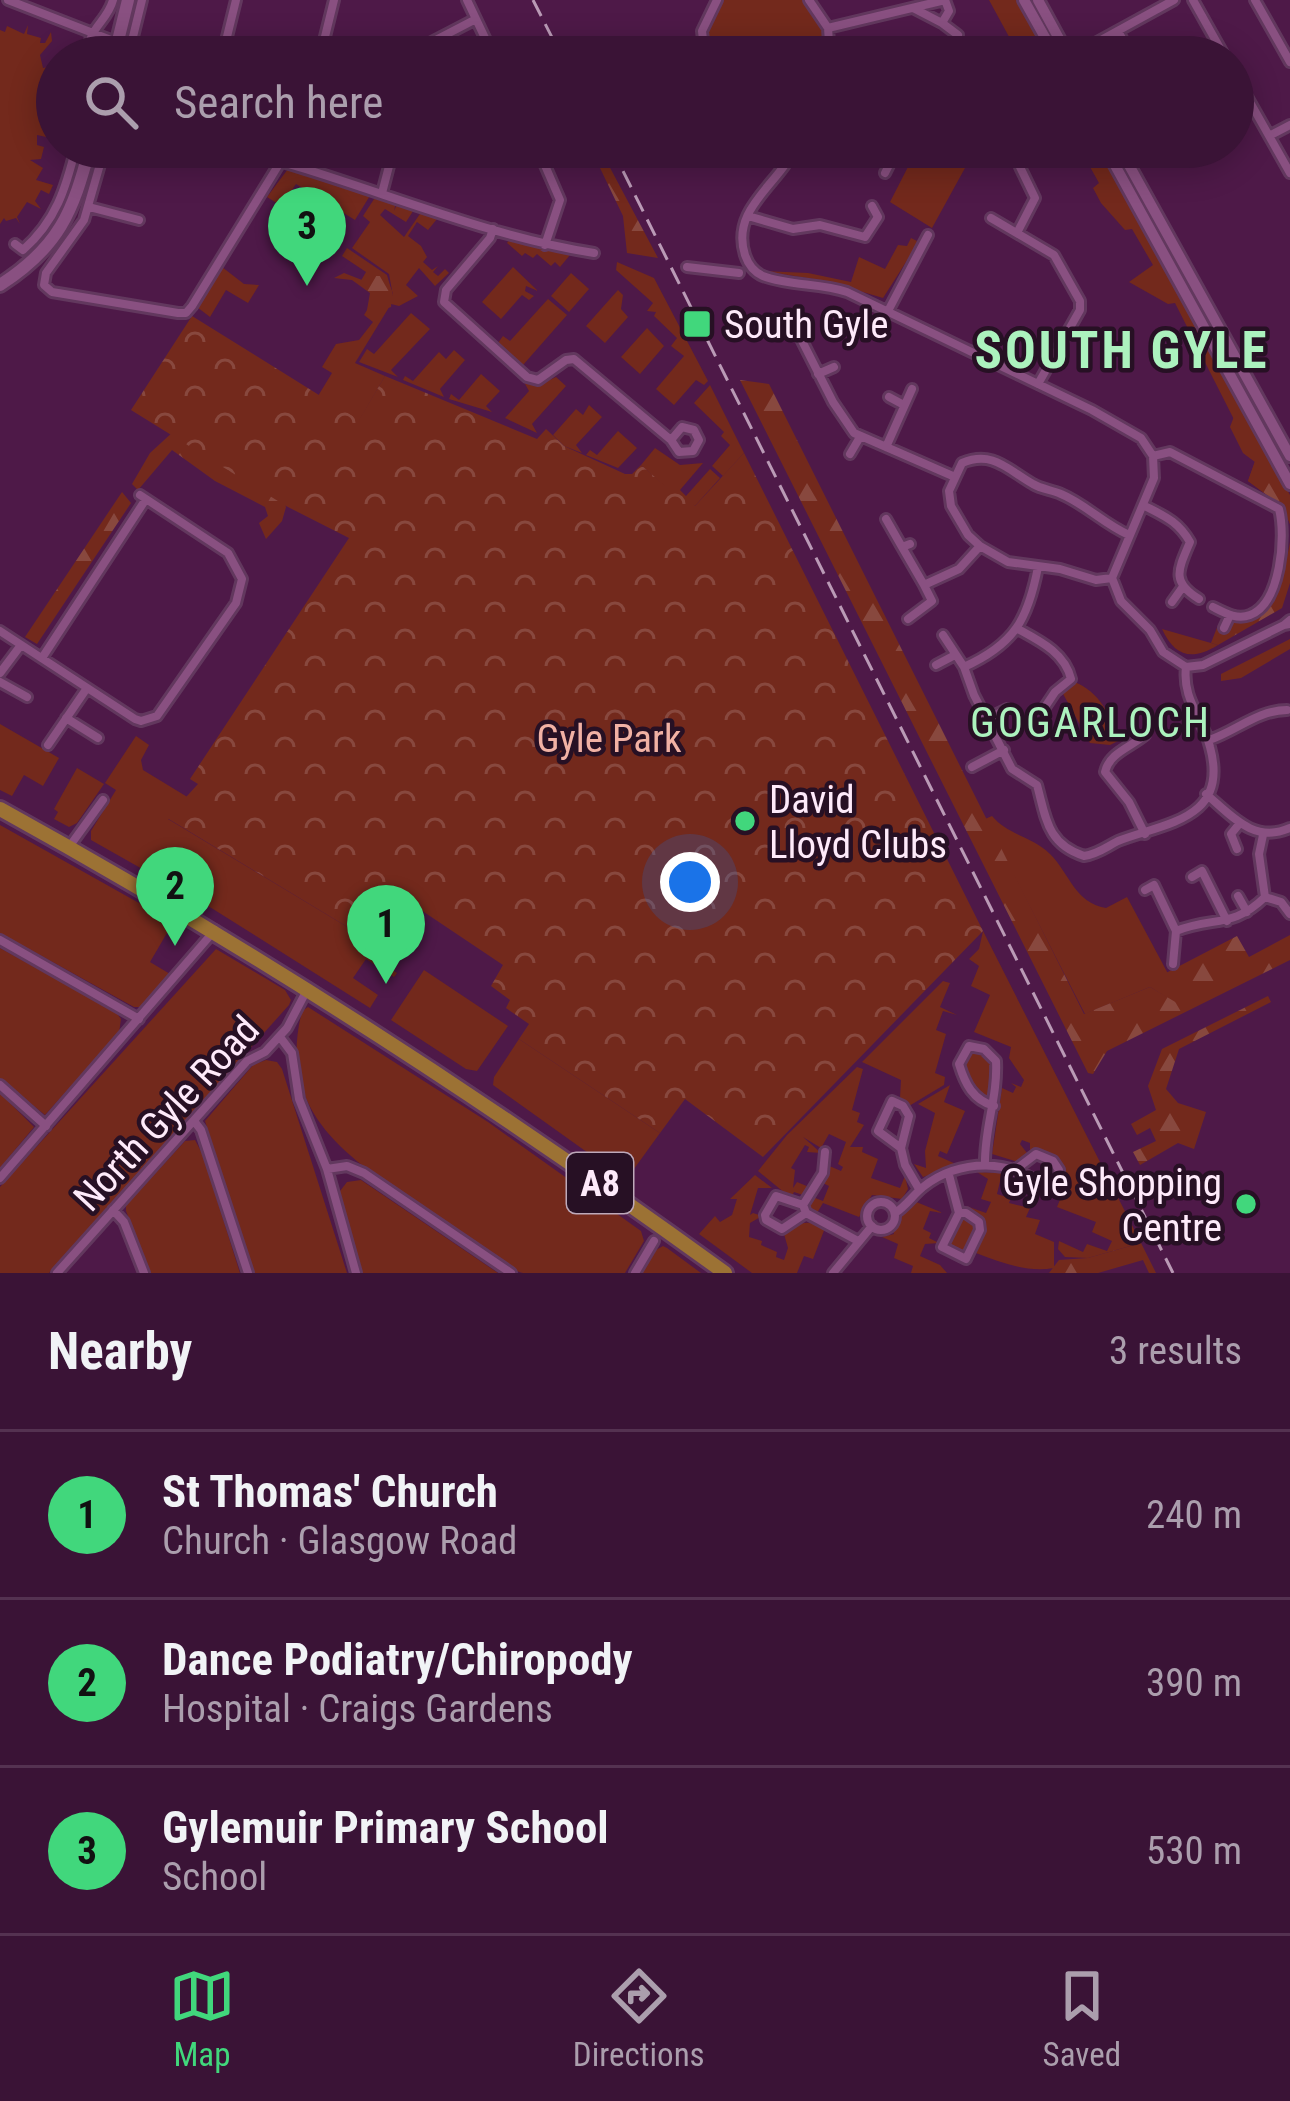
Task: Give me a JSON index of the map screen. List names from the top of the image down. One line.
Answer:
{"streets":{"main road":["A8"],"street":["North Gyle Road"]},"crossings":[["North Gyle Road","A8"]],"districts":["SOUTH GYLE","GOGARLOCH"],"parks":["Gyle Park"],"places":{"transit":["South Gyle"],"other":["David Lloyd Clubs","Gyle Shopping Centre"]},"page":{"search":"Search here","pins":["3","2","1"],"heading":["Nearby","3 results"],"list":[{"mark":"1","name":"St Thomas' Church","note":"Church · Glasgow Road","value":"240 m"},{"mark":"2","name":"Dance Podiatry/Chiropody","note":"Hospital · Craigs Gardens","value":"390 m"},{"mark":"3","name":"Gylemuir Primary School","note":"School","value":"530 m"}],"nav":["Map","Directions","Saved"]}}
